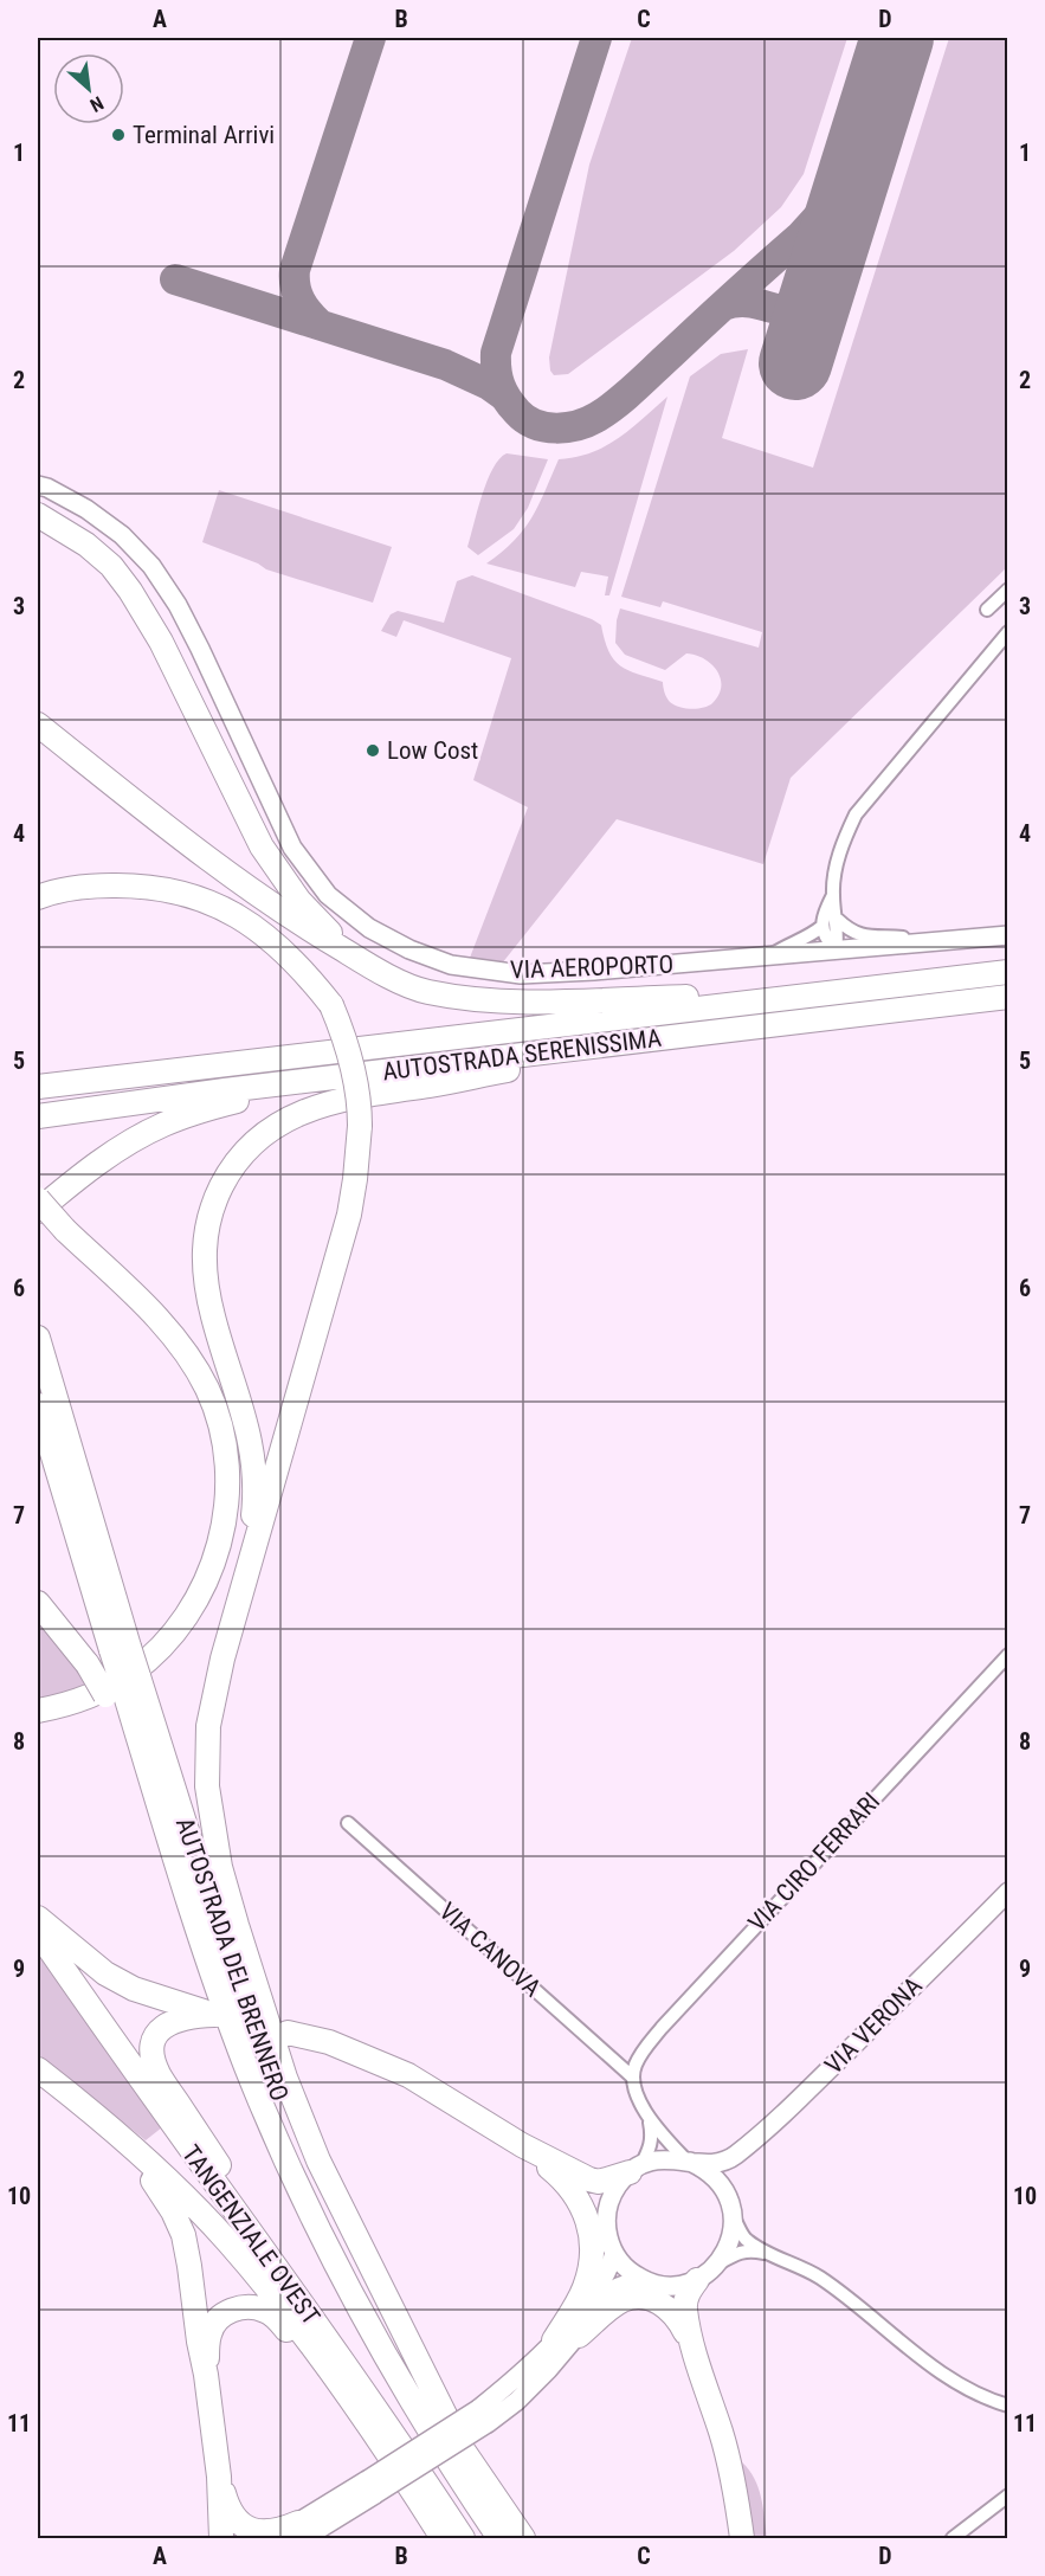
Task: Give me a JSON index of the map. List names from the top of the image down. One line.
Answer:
{"streets":{"highway":["AUTOSTRADA SERENISSIMA","AUTOSTRADA DEL BRENNERO","TANGENZIALE OVEST"],"street":["VIA AEROPORTO","VIA CIRO FERRARI","VIA CANOVA","VIA VERONA"]},"crossings":[["VIA CIRO FERRARI","VIA CANOVA"]],"places":["Terminal Arrivi","Low Cost"],"north":"bottom right","grid":{"columns":["A","B","C","D"],"rows":["1","2","3","4","5","6","7","8","9","10","11"]}}
